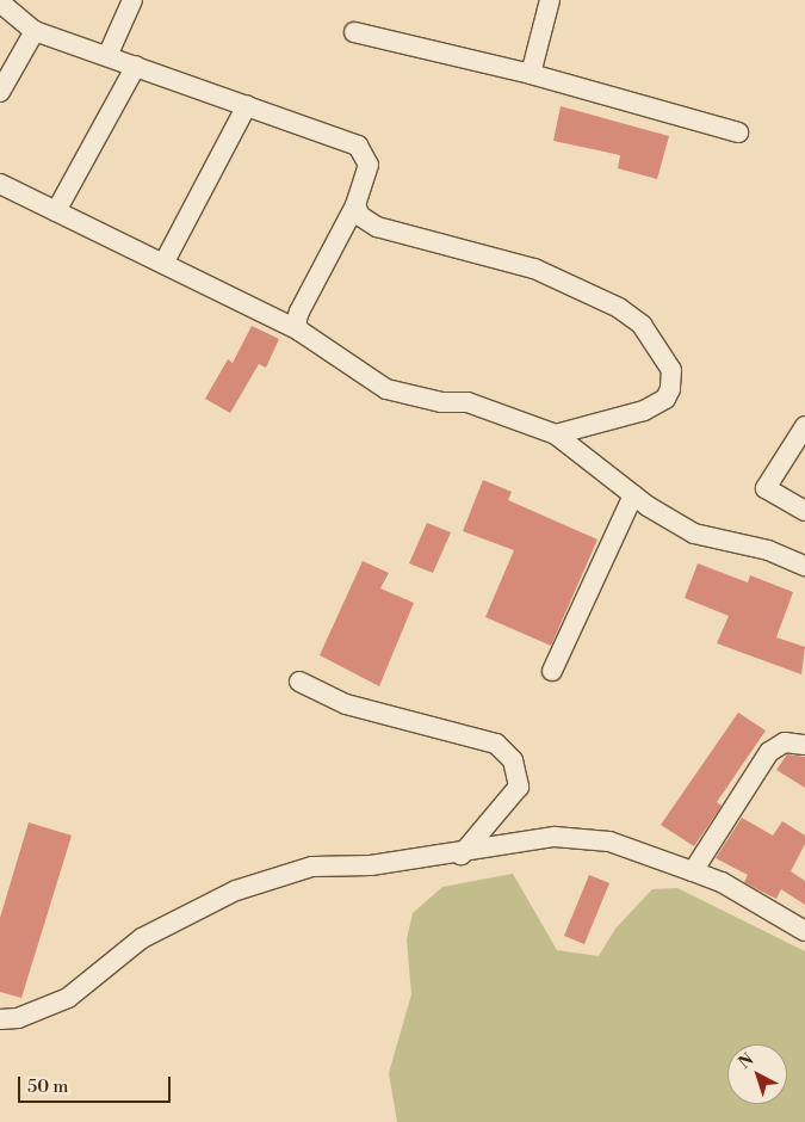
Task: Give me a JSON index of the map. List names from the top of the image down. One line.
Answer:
{"scale_bar":"50 m","north":"top left"}
